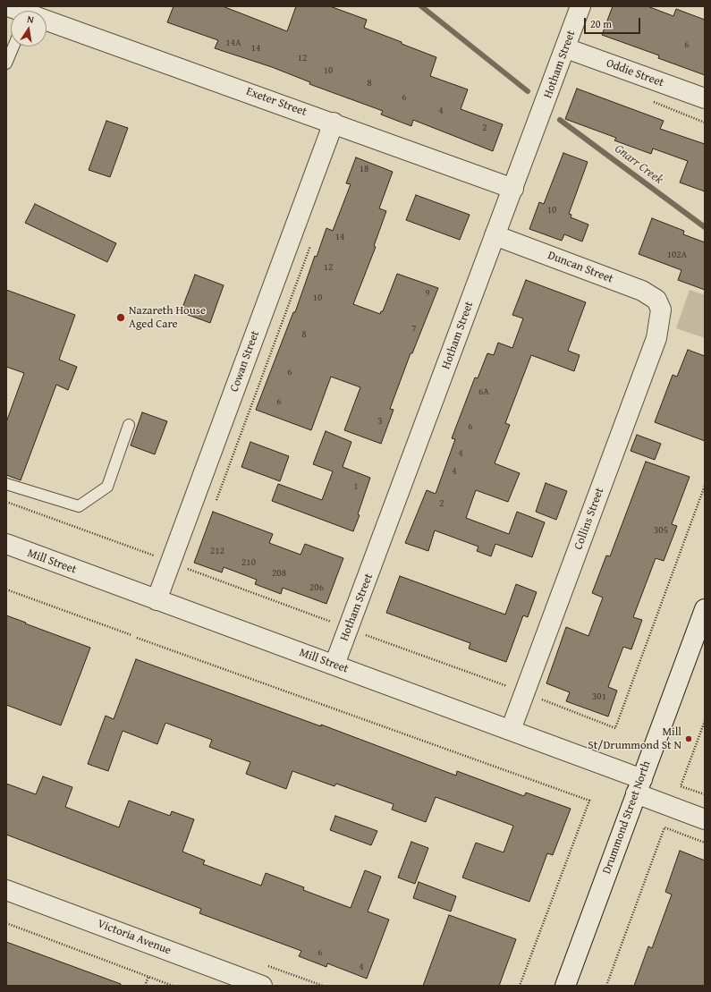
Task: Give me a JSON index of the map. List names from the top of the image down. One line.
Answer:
{"streets":{"street":["Hotham Street","Oddie Street","Exeter Street","Duncan Street","Cowan Street","Collins Street","Mill Street","Drummond Street North","Victoria Avenue"]},"crossings":[["Hotham Street","Oddie Street"],["Hotham Street","Exeter Street"],["Hotham Street","Duncan Street"],["Hotham Street","Mill Street"],["Exeter Street","Cowan Street"],["Duncan Street","Collins Street"],["Cowan Street","Mill Street"],["Collins Street","Mill Street"],["Mill Street","Drummond Street North"]],"water":["Gnarr Creek"],"places":["Nazareth House Aged Care","Mill St/Drummond St N"],"house_numbers":["14A","6","14","12","10","8","6","4","2","18","10","14","102A","12","9","10","7","8","6","6A","6","3","6","4","4","1","2","305","212","210","208","206","301","6","4"],"scale_bar":"20 m","north":"top"}
